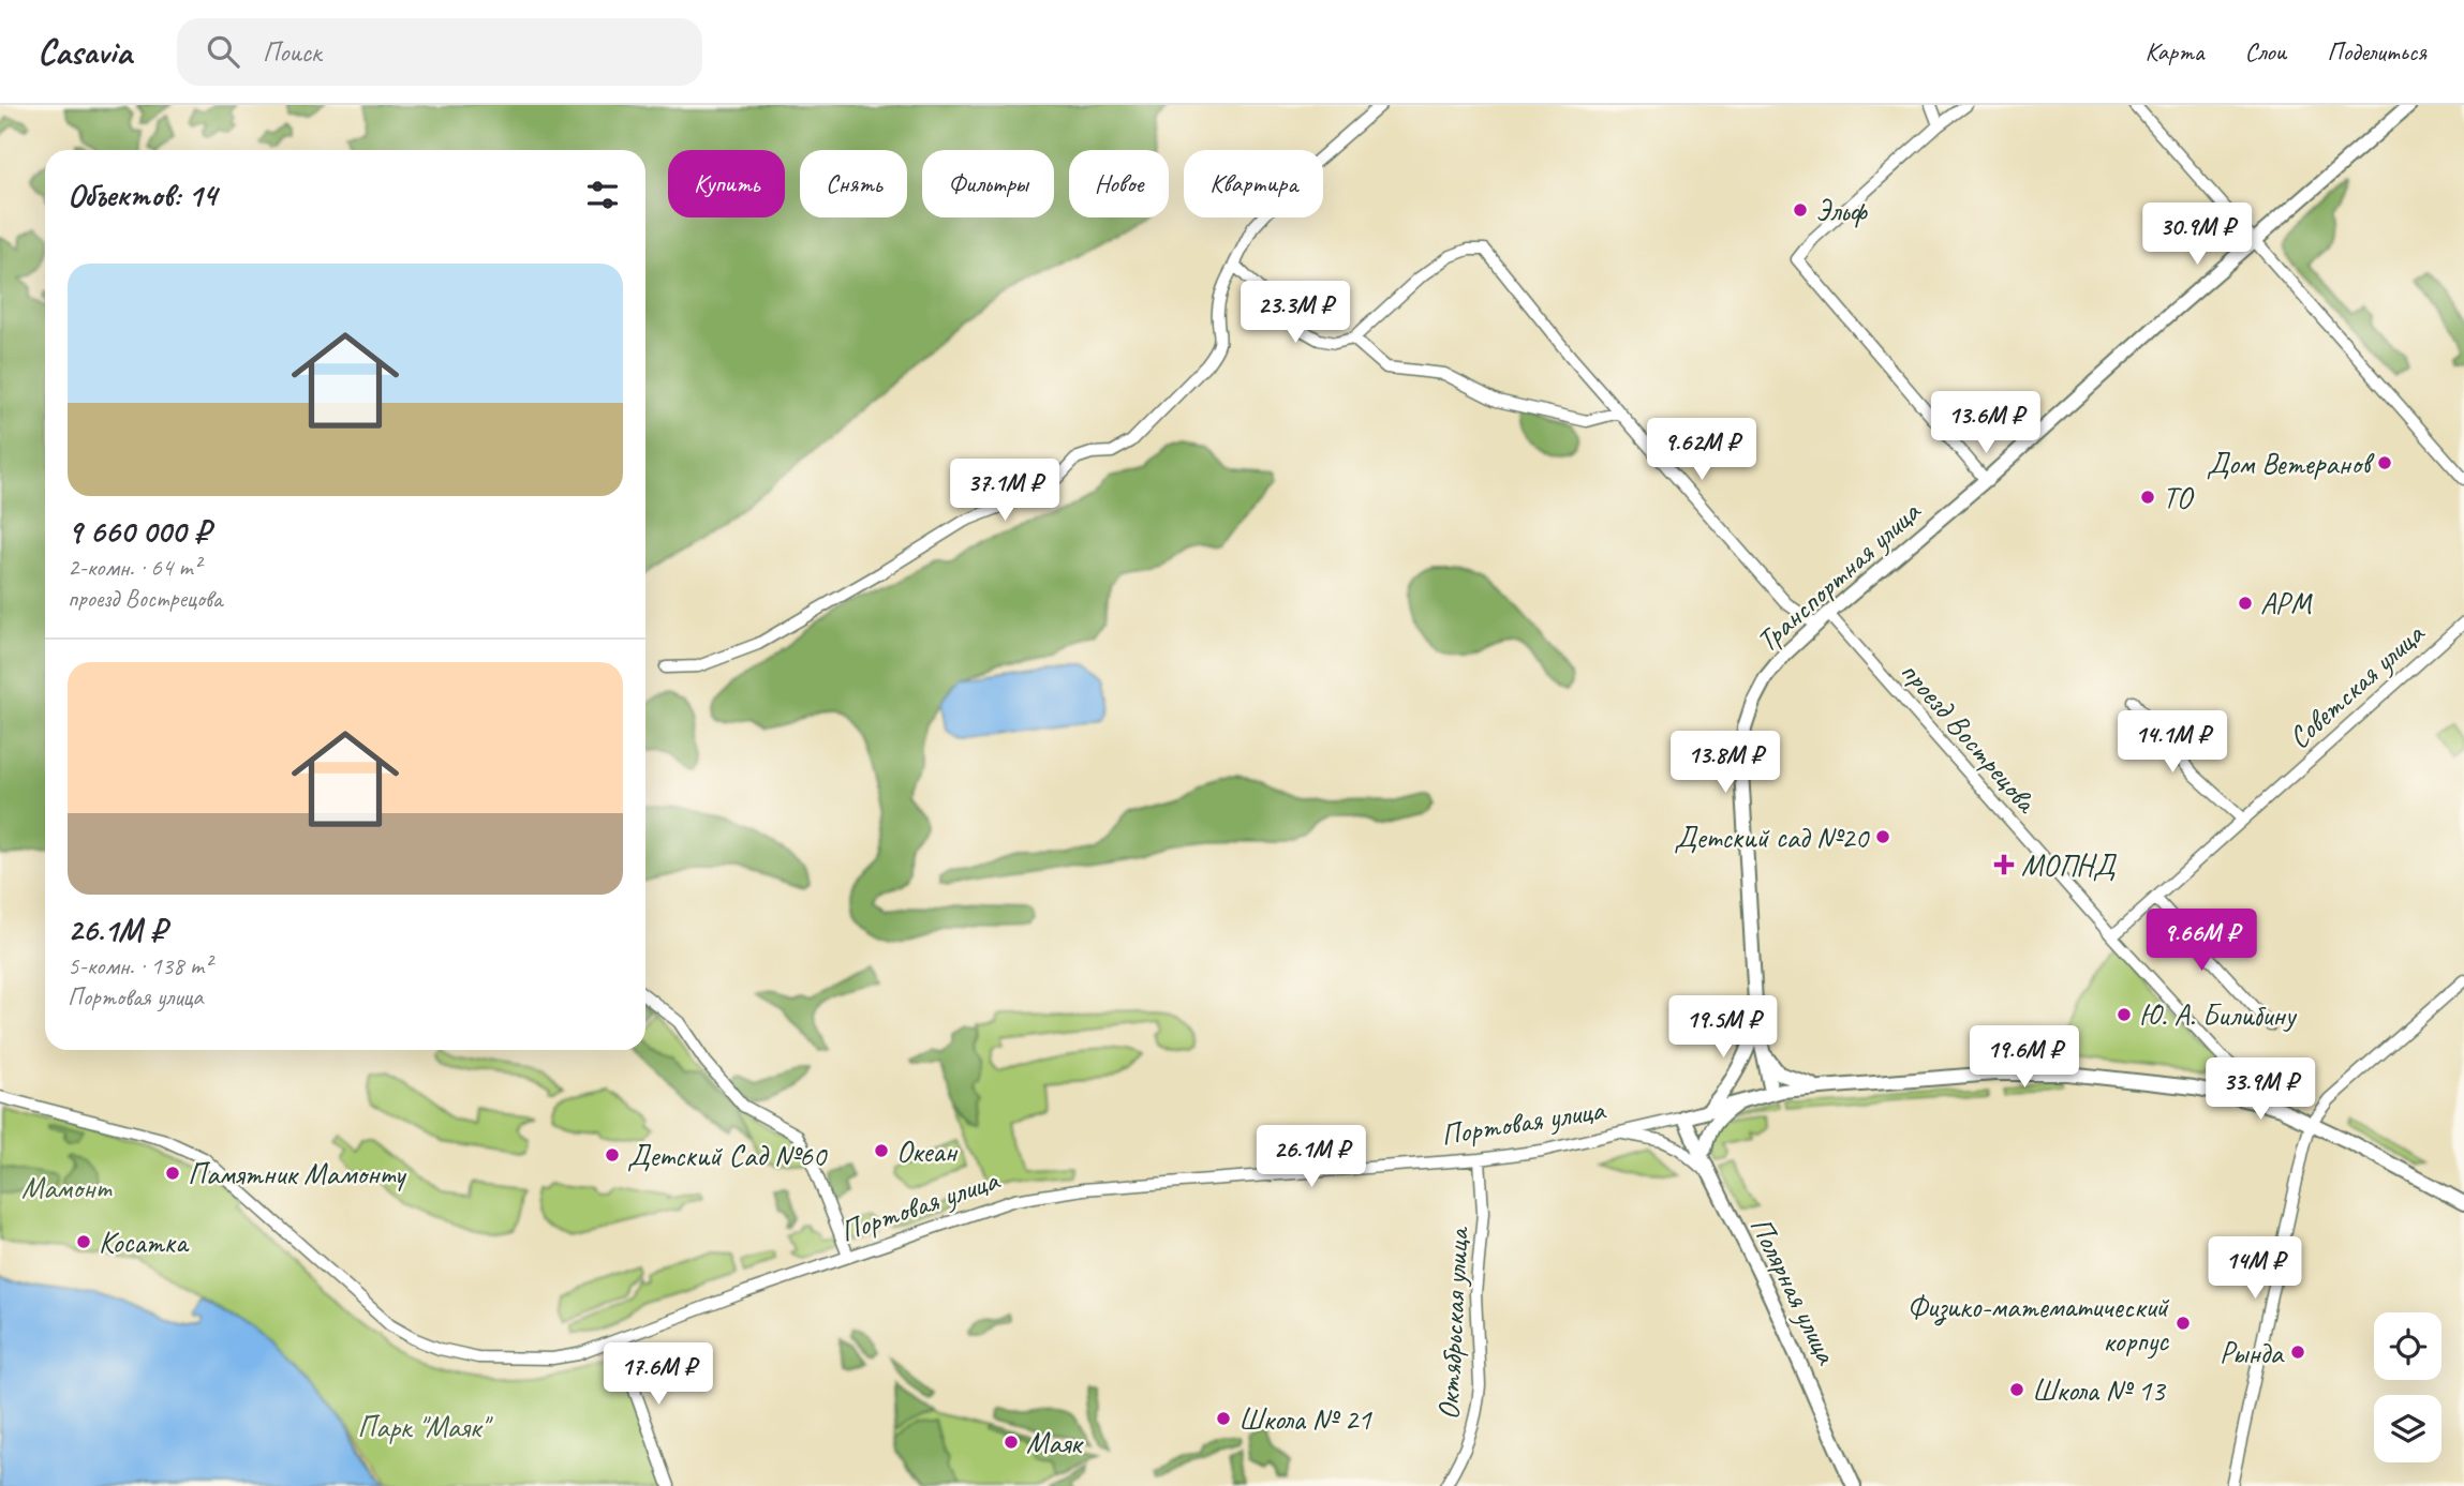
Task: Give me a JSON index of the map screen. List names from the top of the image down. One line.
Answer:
{"streets":{"main road":["Транспортная улица","Портовая улица","Полярная улица"],"street":["Советская улица","проезд Вострецова","Октябрьская улица"]},"crossings":[["Транспортная улица","проезд Вострецова"],["Транспортная улица","Портовая улица"],["Советская улица","проезд Вострецова"],["проезд Вострецова","Портовая улица"],["Портовая улица","Полярная улица"],["Портовая улица","Октябрьская улица"]],"parks":["Мамонт","Парк \"Маяк\""],"places":{"other":["Эльф","Дом Ветеранов","ТО","АРМ","Детский сад №20","Ю. А. Билибину","Океан","Детский Сад №60","Памятник Мамонту","Косатка","Физико-математический корпус","Рында","Школа № 13","Школа № 21","Маяк"],"health":["МОПНД"]},"page":{"header":"Casavia","search":"Поиск","nav":["Карта","Слои","Поделиться"],"chip":["Купить","Снять","Фильтры","Новое","Квартира"],"heading":"Объектов: 14","price":["30.9M ₽","23.3M ₽","13.6M ₽","9.62M ₽","37.1M ₽","14.1M ₽","13.8M ₽","9.66M ₽","19.5M ₽","19.6M ₽","33.9M ₽","26.1M ₽","14M ₽","17.6M ₽"],"list":[{"name":"9 660 000 ₽","note":"2-комн. · 64 m² · проезд Вострецова"},{"name":"26.1M ₽","note":"5-комн. · 138 m² · Портовая улица"}]}}
